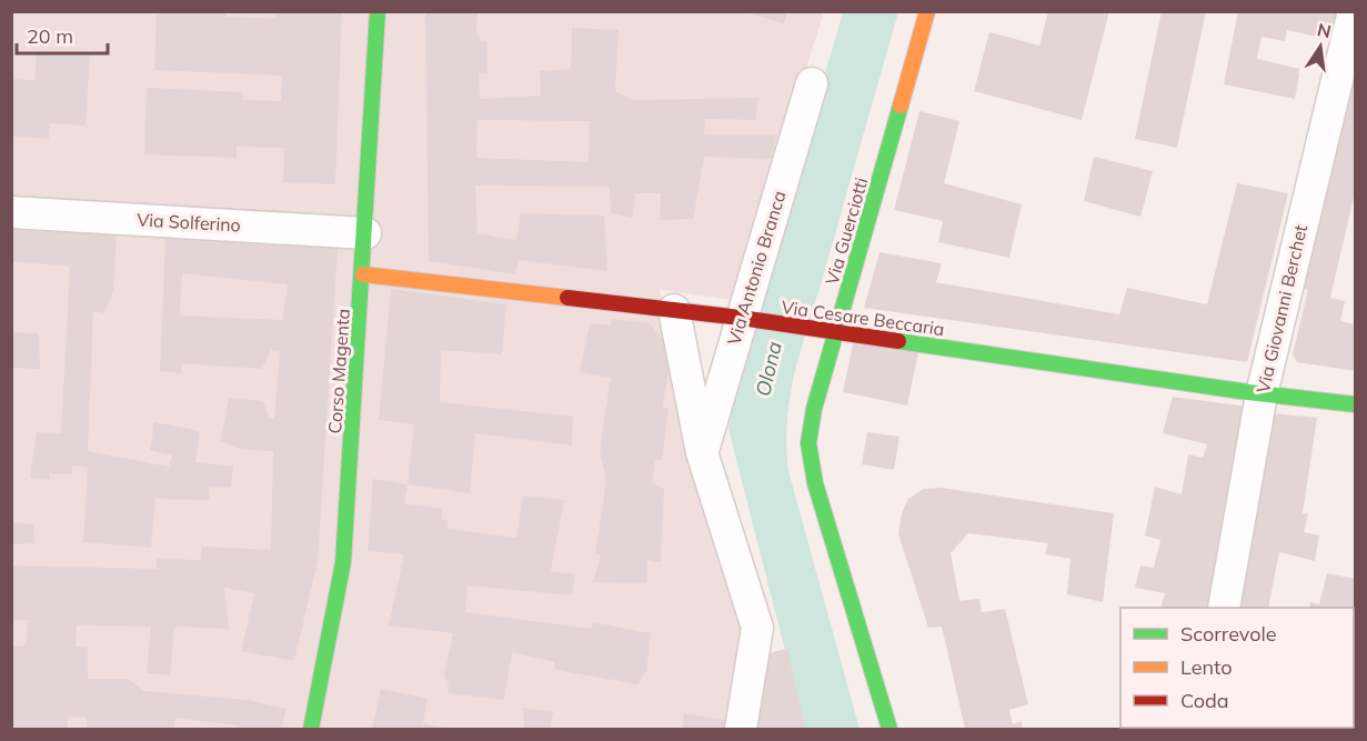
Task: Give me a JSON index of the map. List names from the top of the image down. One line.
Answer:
{"streets":{"street":["Via Solferino","Via Guerciotti","Via Antonio Branca","Via Giovanni Berchet","Via Cesare Beccaria","Corso Magenta"]},"crossings":[["Via Solferino","Corso Magenta"],["Via Guerciotti","Via Cesare Beccaria"],["Via Antonio Branca","Via Cesare Beccaria"],["Via Giovanni Berchet","Via Cesare Beccaria"],["Via Cesare Beccaria","Corso Magenta"]],"water":["Olona"],"legend":["Scorrevole","Lento","Coda"],"scale_bar":"20 m","north":"top"}
